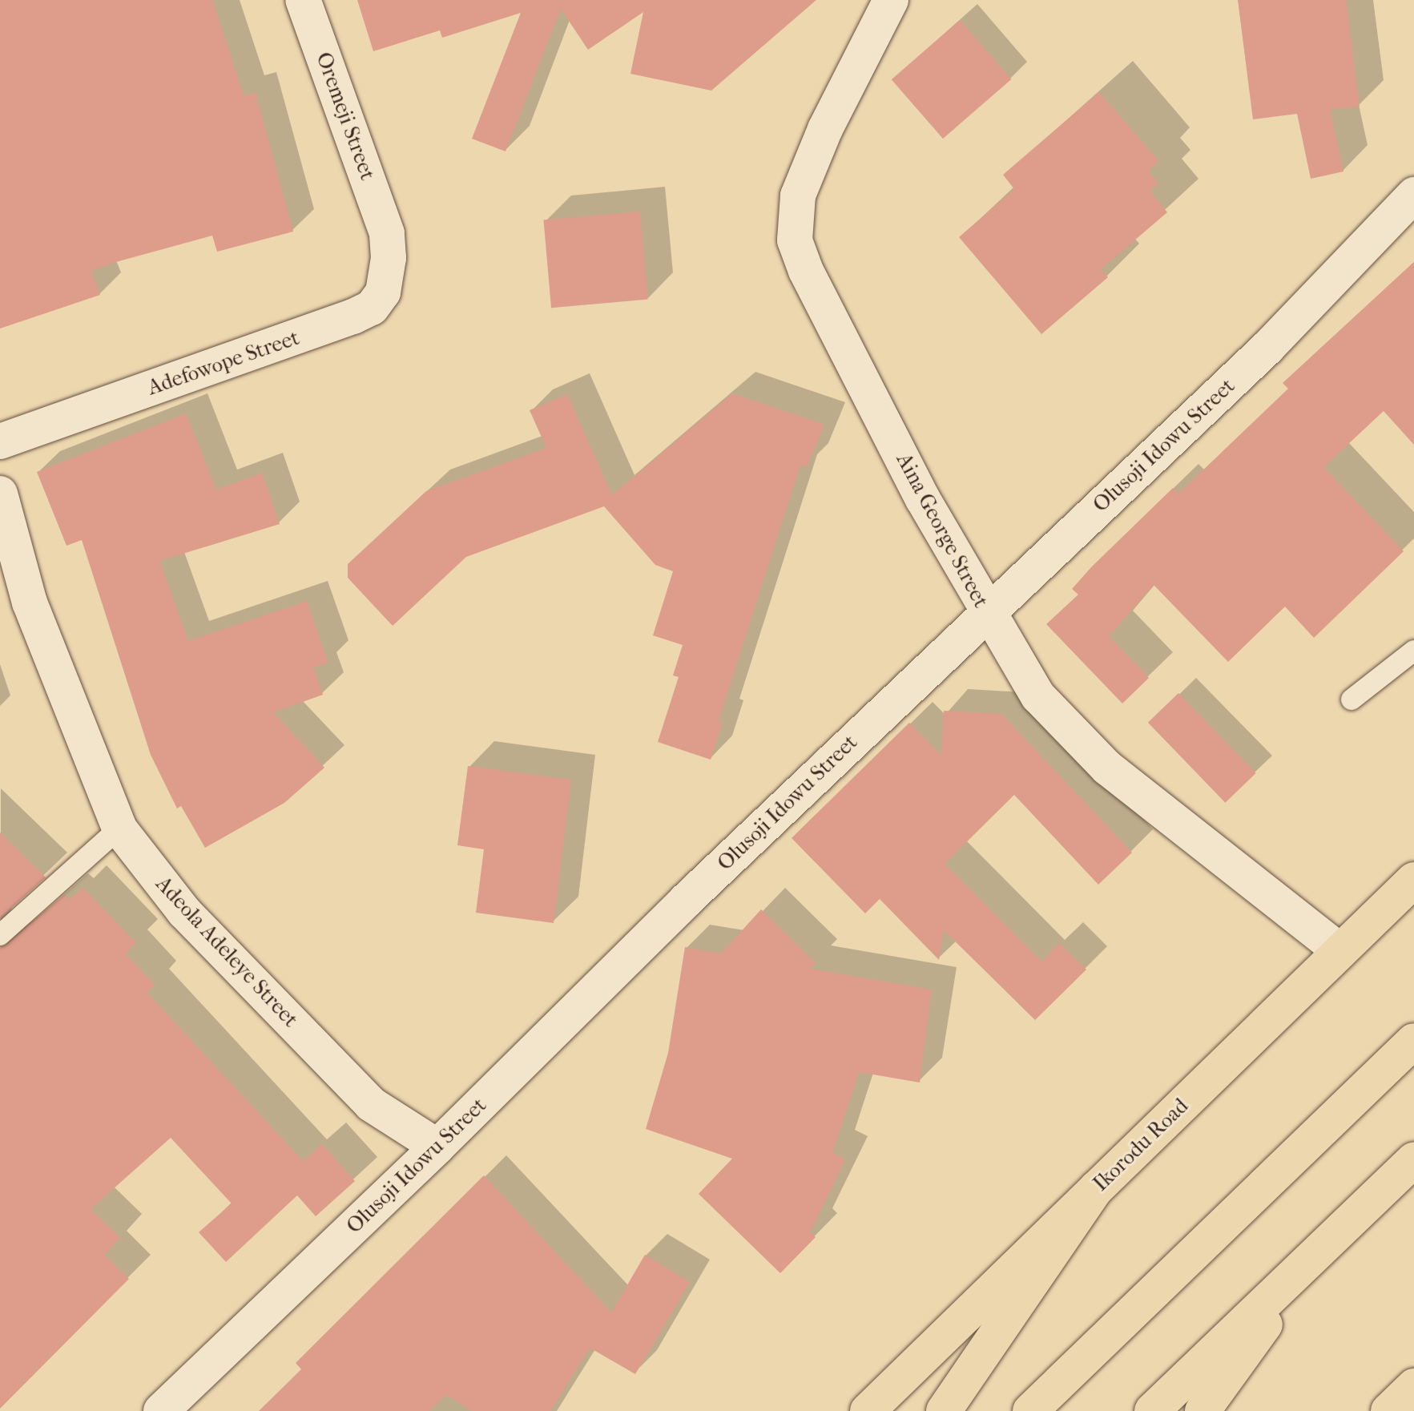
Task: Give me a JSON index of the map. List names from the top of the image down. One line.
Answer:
{"streets":{"main road":["Ikorodu Road"],"street":["Oremeji Street","Adefowope Street","Olusoji Idowu Street","Aina George Street","Adeola Adeleye Street"]},"crossings":[["Oremeji Street","Adefowope Street"],["Olusoji Idowu Street","Aina George Street"],["Olusoji Idowu Street","Adeola Adeleye Street"],["Aina George Street","Ikorodu Road"]]}
